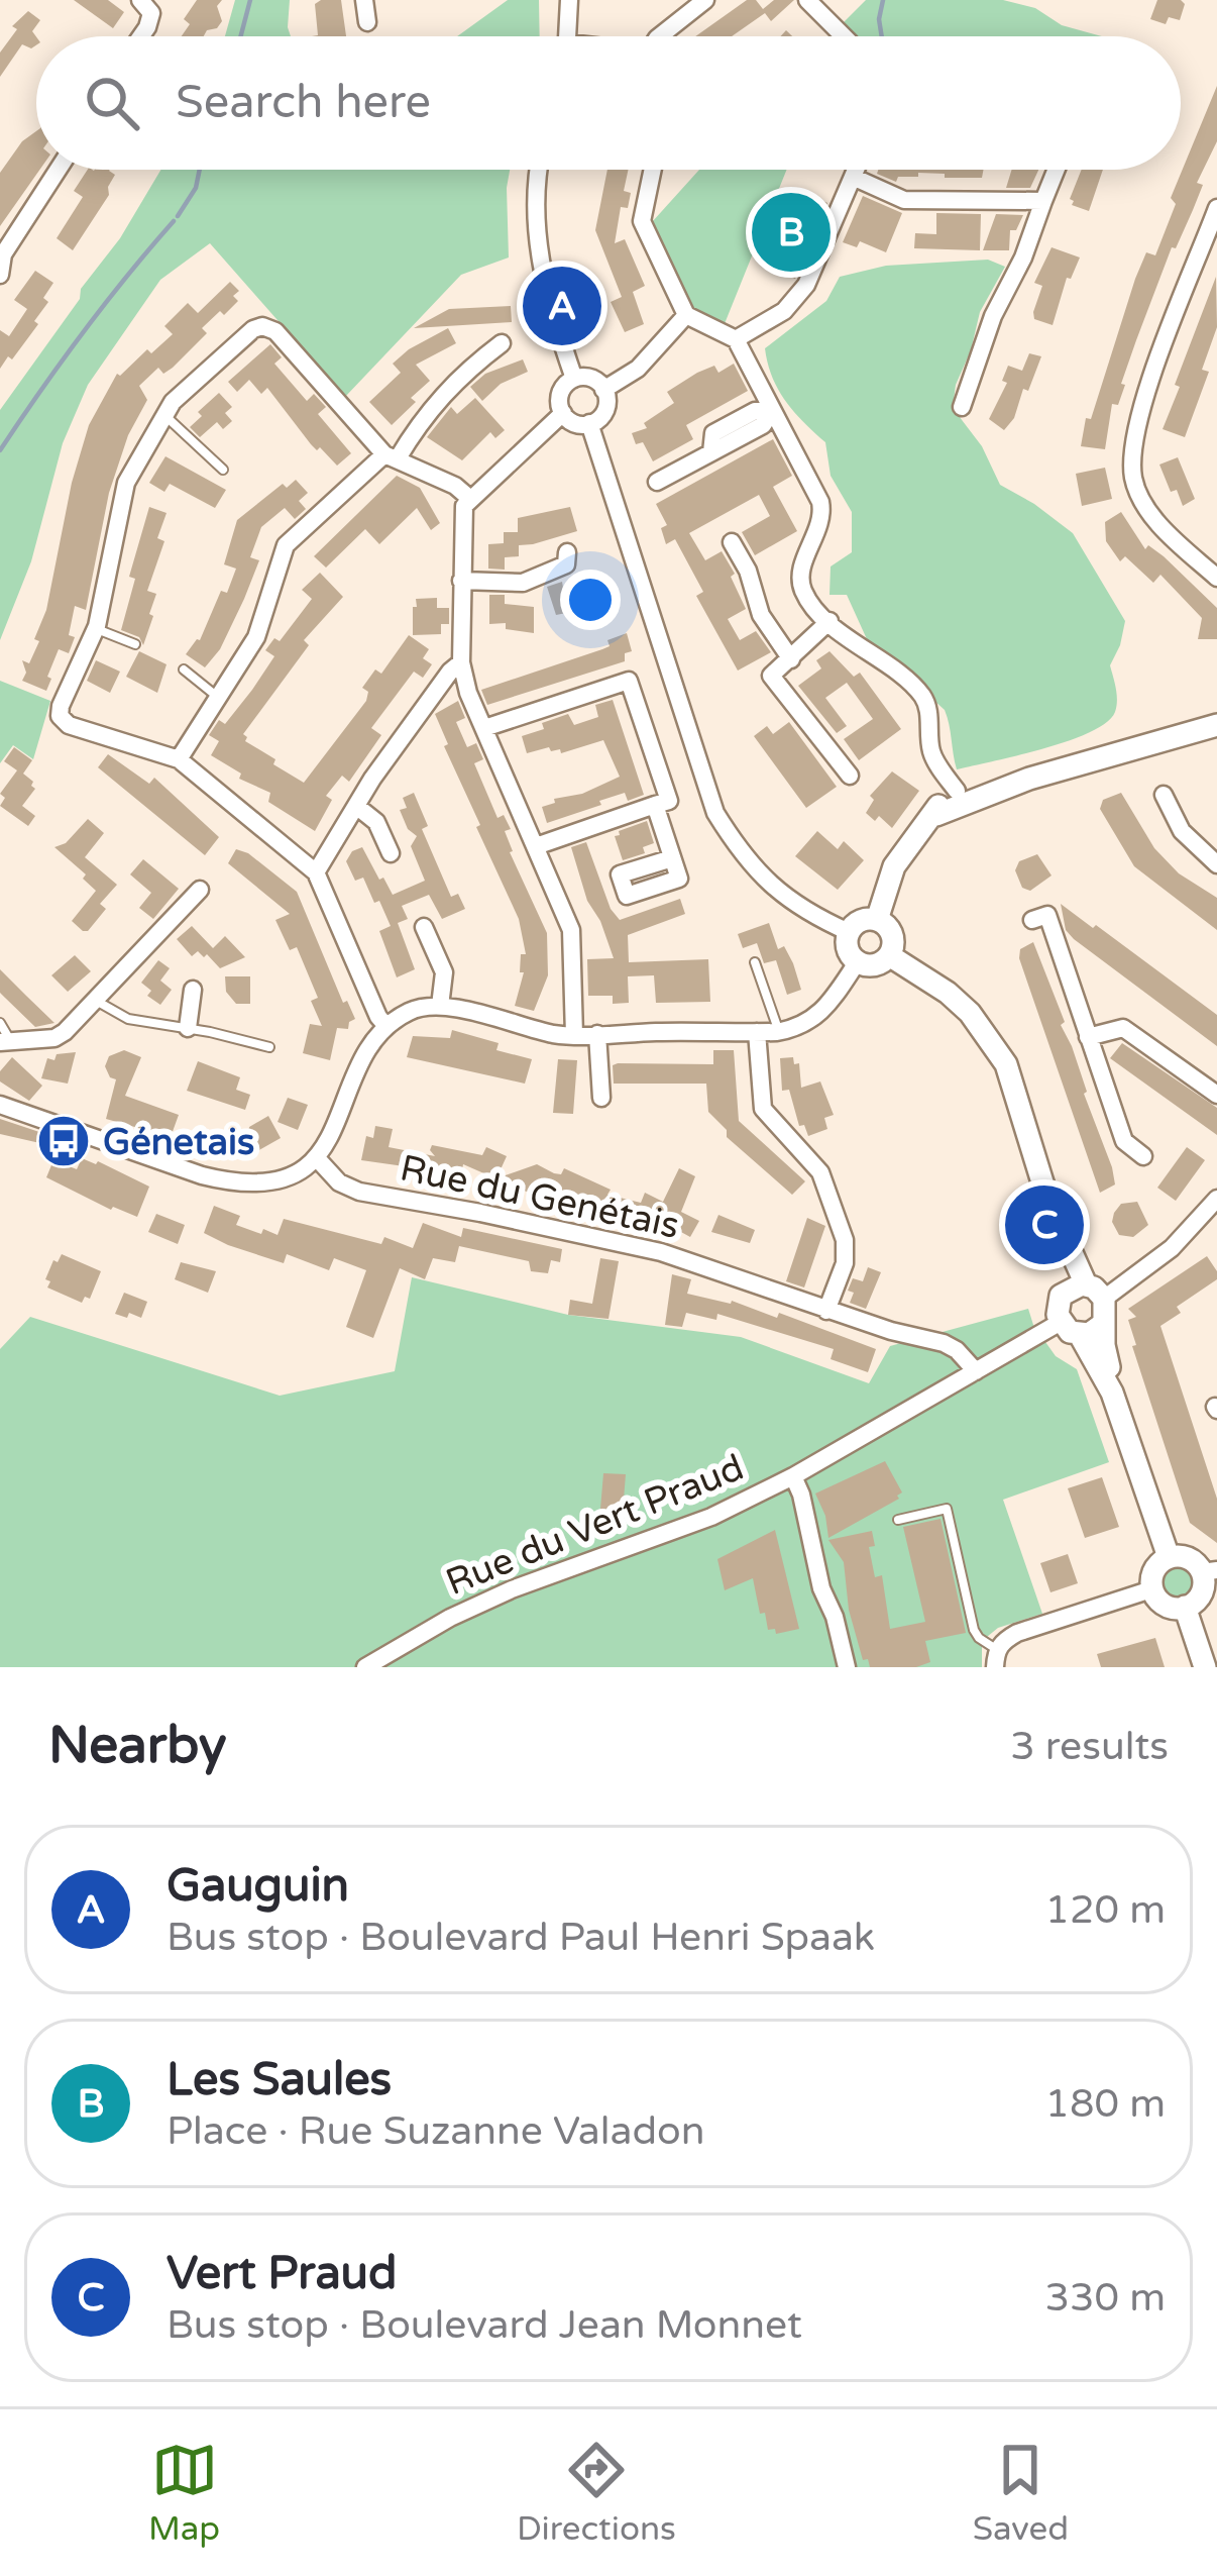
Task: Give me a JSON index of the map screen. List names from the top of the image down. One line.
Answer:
{"streets":{"street":["Rue du Genétais","Rue du Vert Praud"]},"crossings":[["Rue du Genétais","Rue du Vert Praud"]],"places":{"bus stop":["Génetais"]},"page":{"search":"Search here","pins":["B","A","C"],"heading":["Nearby","3 results"],"list":[{"mark":"A","name":"Gauguin","note":"Bus stop · Boulevard Paul Henri Spaak","value":"120 m"},{"mark":"B","name":"Les Saules","note":"Place · Rue Suzanne Valadon","value":"180 m"},{"mark":"C","name":"Vert Praud","note":"Bus stop · Boulevard Jean Monnet","value":"330 m"}],"nav":["Map","Directions","Saved"]}}
